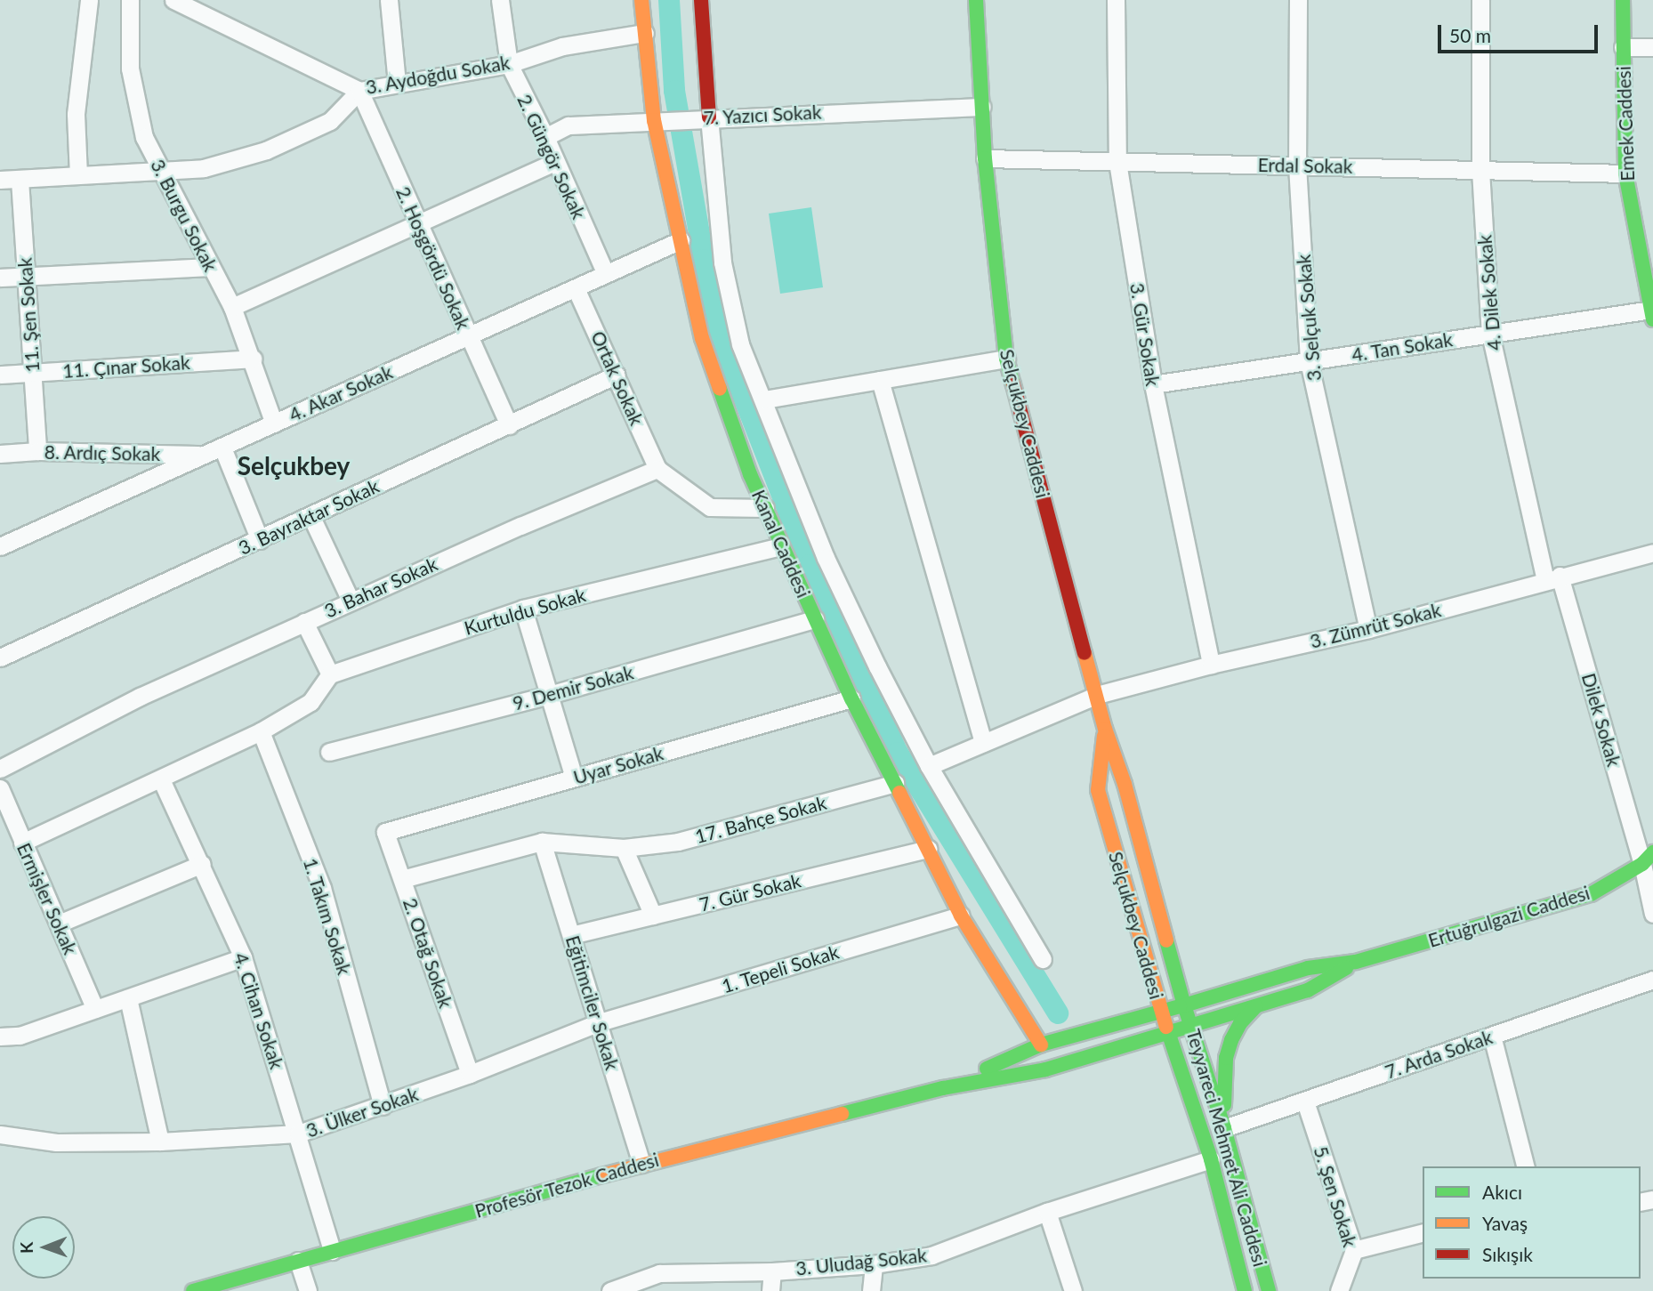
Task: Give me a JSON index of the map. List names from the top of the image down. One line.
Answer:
{"streets":{"main road":["Emek Caddesi","Selçukbey Caddesi","Kanal Caddesi","Ertuğrulgazi Caddesi","Teyyareci Mehmet Ali Caddesi","Profesör Tezok Caddesi"],"street":["3. Aydoğdu Sokak","7. Yazıcı Sokak","2. Güngör Sokak","Erdal Sokak","3. Burgu Sokak","2. Hoşgördü Sokak","4. Dilek Sokak","11. Şen Sokak","3. Selçuk Sokak","3. Gür Sokak","4. Tan Sokak","11. Çınar Sokak","Ortak Sokak","4. Akar Sokak","8. Ardıç Sokak","3. Bayraktar Sokak","3. Bahar Sokak","Kurtuldu Sokak","3. Zümrüt Sokak","9. Demir Sokak","Dilek Sokak","Uyar Sokak","17. Bahçe Sokak","7. Gür Sokak","Ermişler Sokak","1. Takım Sokak","2. Otağ Sokak","1. Tepeli Sokak","Eğitimciler Sokak","4. Cihan Sokak","7. Arda Sokak","3. Ülker Sokak","5. Şen Sokak","3. Uludağ Sokak"]},"crossings":[["3. Aydoğdu Sokak","2. Güngör Sokak"],["3. Aydoğdu Sokak","2. Hoşgördü Sokak"],["3. Aydoğdu Sokak","Kanal Caddesi"],["7. Yazıcı Sokak","2. Güngör Sokak"],["7. Yazıcı Sokak","Selçukbey Caddesi"],["7. Yazıcı Sokak","Kanal Caddesi"],["Emek Caddesi","Erdal Sokak"],["Emek Caddesi","4. Tan Sokak"],["2. Güngör Sokak","4. Akar Sokak"],["Erdal Sokak","4. Dilek Sokak"],["Erdal Sokak","3. Selçuk Sokak"],["Erdal Sokak","3. Gür Sokak"],["Erdal Sokak","Selçukbey Caddesi"],["3. Burgu Sokak","11. Çınar Sokak"],["3. Burgu Sokak","4. Akar Sokak"],["2. Hoşgördü Sokak","4. Akar Sokak"],["2. Hoşgördü Sokak","3. Bayraktar Sokak"],["4. Dilek Sokak","4. Tan Sokak"],["4. Dilek Sokak","3. Zümrüt Sokak"],["4. Dilek Sokak","Dilek Sokak"],["11. Şen Sokak","11. Çınar Sokak"],["11. Şen Sokak","8. Ardıç Sokak"],["3. Selçuk Sokak","4. Tan Sokak"],["3. Selçuk Sokak","3. Zümrüt Sokak"],["3. Gür Sokak","4. Tan Sokak"],["3. Gür Sokak","3. Zümrüt Sokak"],["Ortak Sokak","4. Akar Sokak"],["Ortak Sokak","3. Bayraktar Sokak"],["Ortak Sokak","3. Bahar Sokak"],["4. Akar Sokak","8. Ardıç Sokak"],["4. Akar Sokak","Kanal Caddesi"],["Selçukbey Caddesi","3. Zümrüt Sokak"],["Selçukbey Caddesi","Ertuğrulgazi Caddesi"],["Selçukbey Caddesi","Teyyareci Mehmet Ali Caddesi"],["Kanal Caddesi","Kurtuldu Sokak"],["Kanal Caddesi","3. Zümrüt Sokak"],["Kanal Caddesi","9. Demir Sokak"],["Kanal Caddesi","Uyar Sokak"],["Kanal Caddesi","17. Bahçe Sokak"],["Kanal Caddesi","7. Gür Sokak"],["Kanal Caddesi","Ertuğrulgazi Caddesi"],["Kanal Caddesi","1. Tepeli Sokak"],["3. Zümrüt Sokak","Dilek Sokak"],["Dilek Sokak","Ertuğrulgazi Caddesi"],["Uyar Sokak","2. Otağ Sokak"],["17. Bahçe Sokak","2. Otağ Sokak"],["17. Bahçe Sokak","Eğitimciler Sokak"],["7. Gür Sokak","Eğitimciler Sokak"],["1. Takım Sokak","3. Ülker Sokak"],["Ertuğrulgazi Caddesi","Teyyareci Mehmet Ali Caddesi"],["Ertuğrulgazi Caddesi","Profesör Tezok Caddesi"],["2. Otağ Sokak","3. Ülker Sokak"],["1. Tepeli Sokak","Eğitimciler Sokak"],["1. Tepeli Sokak","3. Ülker Sokak"],["Eğitimciler Sokak","3. Ülker Sokak"],["Eğitimciler Sokak","Profesör Tezok Caddesi"],["4. Cihan Sokak","3. Ülker Sokak"],["4. Cihan Sokak","Profesör Tezok Caddesi"],["7. Arda Sokak","Teyyareci Mehmet Ali Caddesi"],["7. Arda Sokak","5. Şen Sokak"],["Teyyareci Mehmet Ali Caddesi","3. Uludağ Sokak"]],"districts":["Selçukbey"],"legend":["Akıcı","Yavaş","Sıkışık"],"scale_bar":"50 m","north":"left"}
